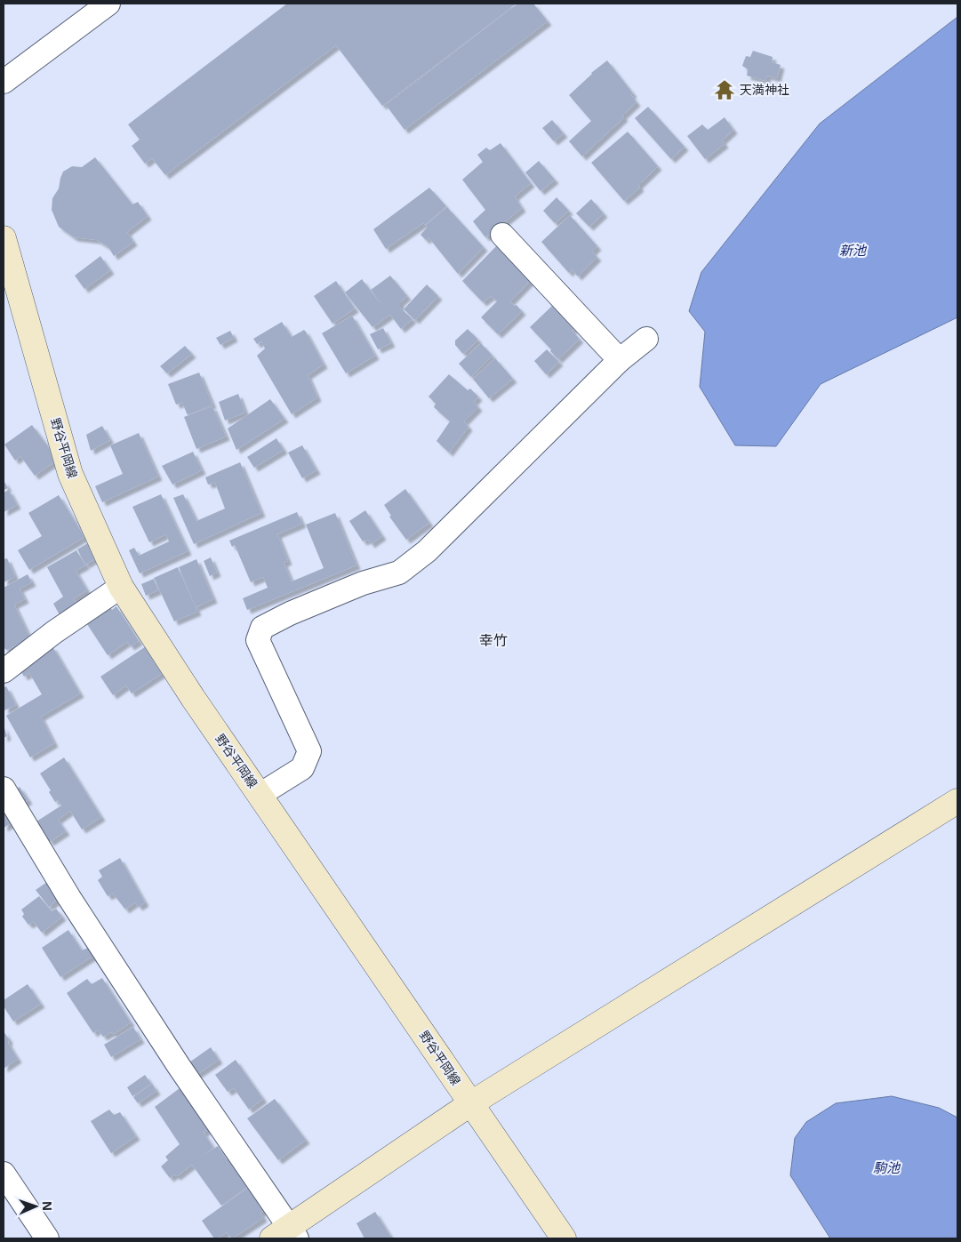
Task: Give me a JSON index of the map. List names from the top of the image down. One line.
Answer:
{"streets":{"main road":["野谷平岡線"]},"districts":["幸竹"],"water":["新池","駒池"],"places":{"temple":["天満神社"]},"north":"right"}
